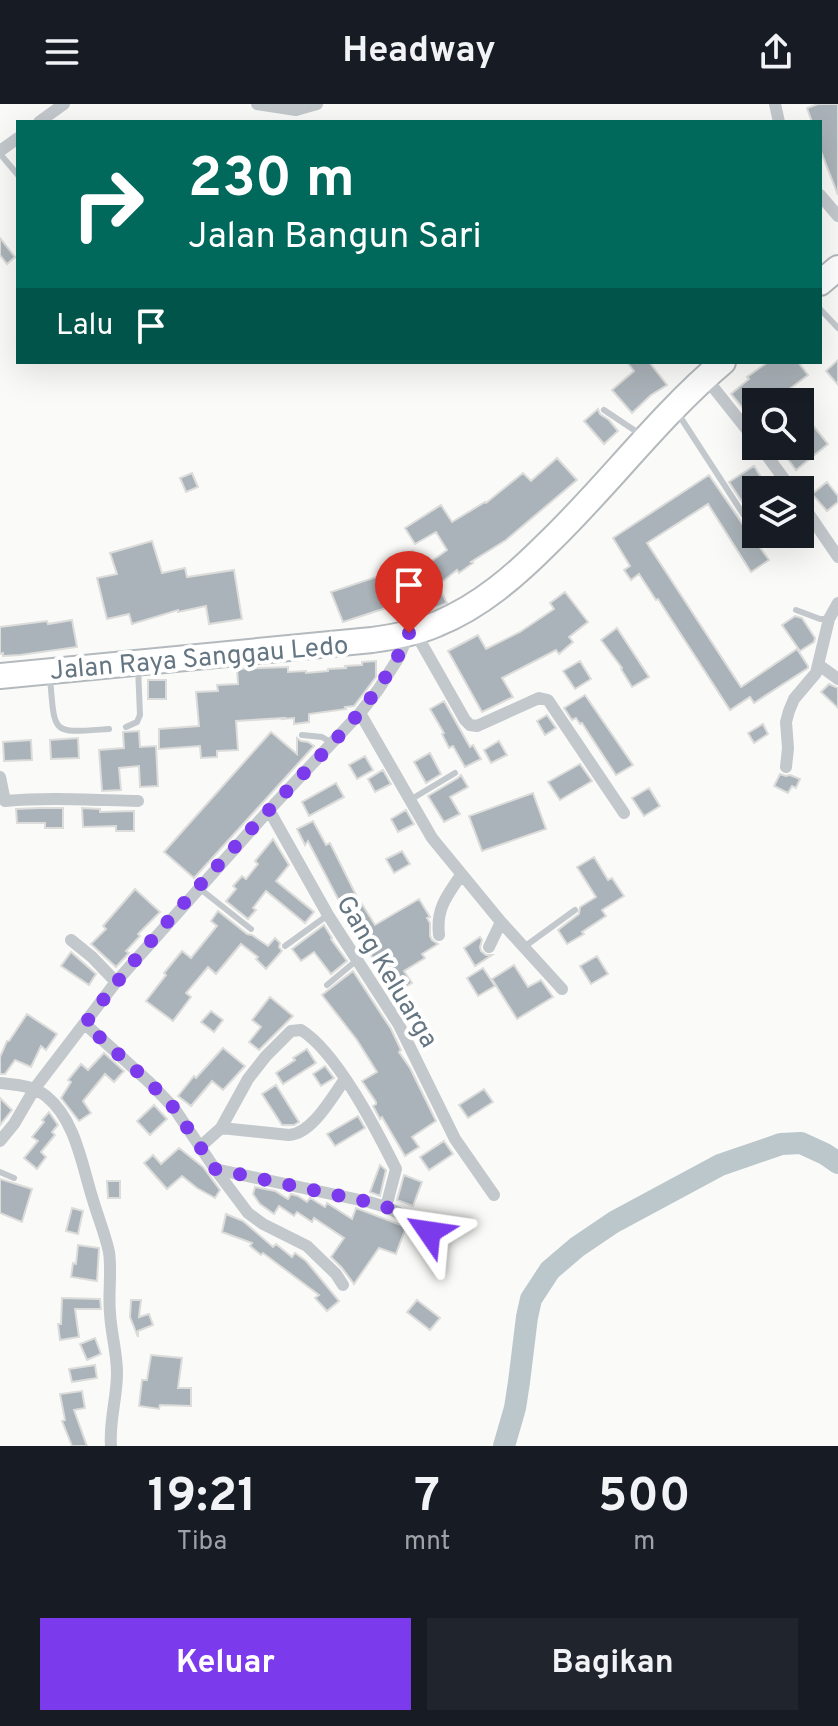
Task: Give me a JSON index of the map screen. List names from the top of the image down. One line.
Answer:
{"streets":{"highway":["Jalan Raya Sanggau Ledo"],"street":["Gang Keluarga"]},"page":{"header":"Headway","turn":["230 m","Jalan Bangun Sari"],"then":"Lalu","eta":["19:21","Tiba","7","mnt","500","m"],"buttons":["Keluar","Bagikan"]}}
